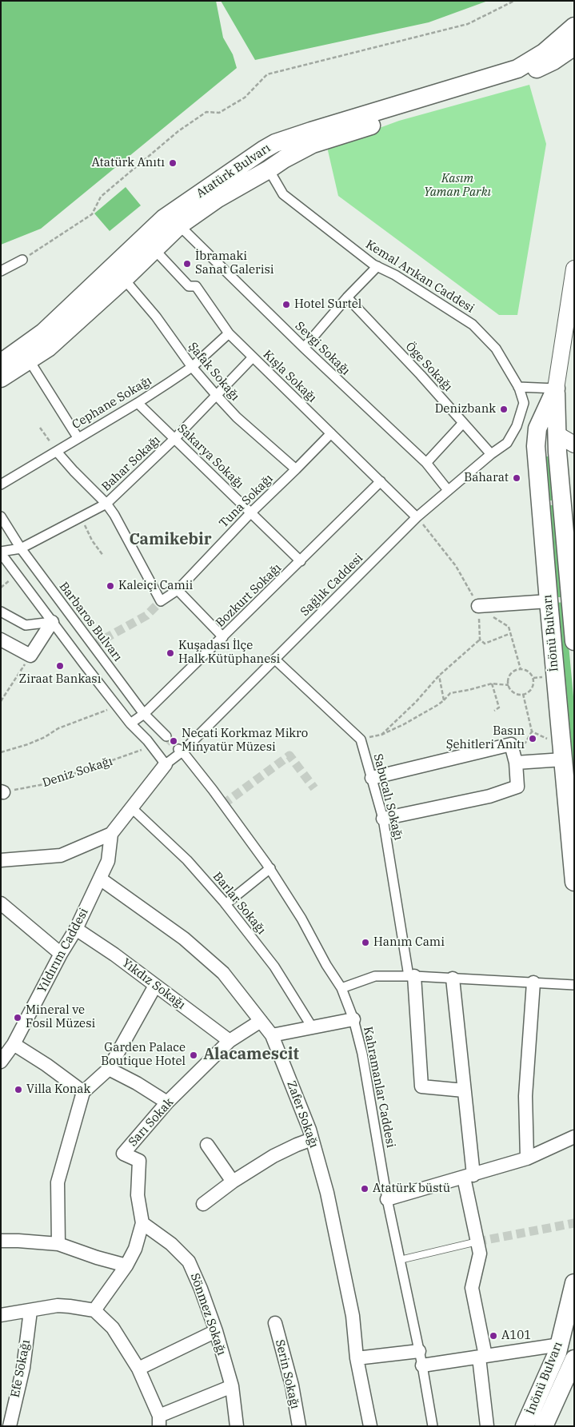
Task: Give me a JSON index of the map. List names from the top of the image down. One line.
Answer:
{"streets":{"main road":["Atatürk Bulvarı","İnönü Bulvarı"],"street":["Kemal Arıkan Caddesi","Sevgi Sokağı","Öge Sokağı","Şafak Sokağı","Kışla Sokağı","Cephane Sokağı","Sakarya Sokağı","Bahar Sokağı","Tuna Sokağı","Sağlık Caddesi","Bozkurt Sokağı","Barbaros Bulvarı","Sabucalı Sokağı","Barlar Sokağı","Yıldırım Caddesi","Yıkdız Sokağı","Kahramanlar Caddesi","Zafer Sokağı","Sarı Sokak","Sönmez Sokağı","Efe Sokağı","Serin Sokağı"],"path":["Deniz Sokağı"]},"crossings":[["Atatürk Bulvarı","Kemal Arıkan Caddesi"],["Atatürk Bulvarı","Sevgi Sokağı"],["Atatürk Bulvarı","Şafak Sokağı"],["Atatürk Bulvarı","Kışla Sokağı"],["Kemal Arıkan Caddesi","Sağlık Caddesi"],["Sevgi Sokağı","Sağlık Caddesi"],["Öge Sokağı","Sağlık Caddesi"],["Şafak Sokağı","Cephane Sokağı"],["Şafak Sokağı","Bahar Sokağı"],["Şafak Sokağı","Tuna Sokağı"],["Kışla Sokağı","Cephane Sokağı"],["Kışla Sokağı","Bahar Sokağı"],["Kışla Sokağı","Tuna Sokağı"],["Kışla Sokağı","Sağlık Caddesi"],["Kışla Sokağı","Bozkurt Sokağı"],["Cephane Sokağı","Sakarya Sokağı"],["Sakarya Sokağı","Bahar Sokağı"],["Sakarya Sokağı","Tuna Sokağı"],["Sakarya Sokağı","Bozkurt Sokağı"],["Bahar Sokağı","Tuna Sokağı"],["Bahar Sokağı","Barbaros Bulvarı"],["Sağlık Caddesi","Kahramanlar Caddesi"],["Bozkurt Sokağı","Barbaros Bulvarı"],["Yıldırım Caddesi","Yıkdız Sokağı"],["Yıldırım Caddesi","Zafer Sokağı"],["Yıkdız Sokağı","Sarı Sokak"],["Zafer Sokağı","Sarı Sokak"],["Sarı Sokak","Sönmez Sokağı"]],"districts":["Camikebir","Alacamescit"],"parks":["Kasım Yaman Parkı"],"places":["Atatürk Anıtı","İbramaki Sanat Galerisi","Hotel Surtel","Denizbank","Baharat","Kaleiçi Camii","Kuşadası İlçe Halk Kütüphanesi","Ziraat Bankası","Basın Şehitleri Anıtı","Necati Korkmaz Mikro Minyatür Müzesi","Hanım Cami","Mineral ve Fosil Müzesi","Garden Palace Boutique Hotel","Villa Konak","Atatürk büstü","A101"]}
